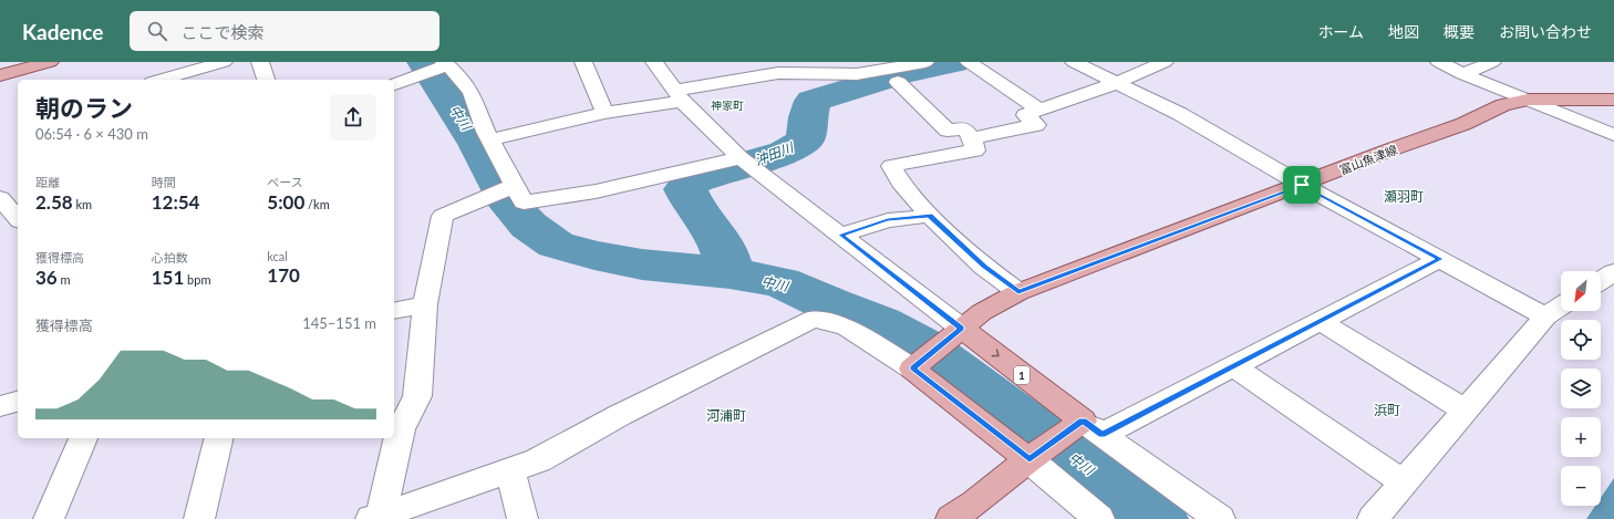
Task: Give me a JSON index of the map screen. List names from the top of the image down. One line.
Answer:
{"streets":{"main road":["富山魚津線","1"]},"crossings":[["富山魚津線","1"]],"districts":["神家町","瀬羽町","浜町","河浦町"],"water":["中川","沖田川"],"north":"bottom left","page":{"header":"Kadence","search":"ここで検索","nav":["ホーム","地図","概要","お問い合わせ"],"heading":["朝のラン","06:54 · 6 × 430 m"],"stats":[["距離","2.58 km"],["時間","12:54"],["ペース","5:00 /km"],["獲得標高","36 m"],["心拍数","151 bpm"],["kcal","170"]],"map_buttons":["+","−"],"chart":["獲得標高","145–151 m"]}}
